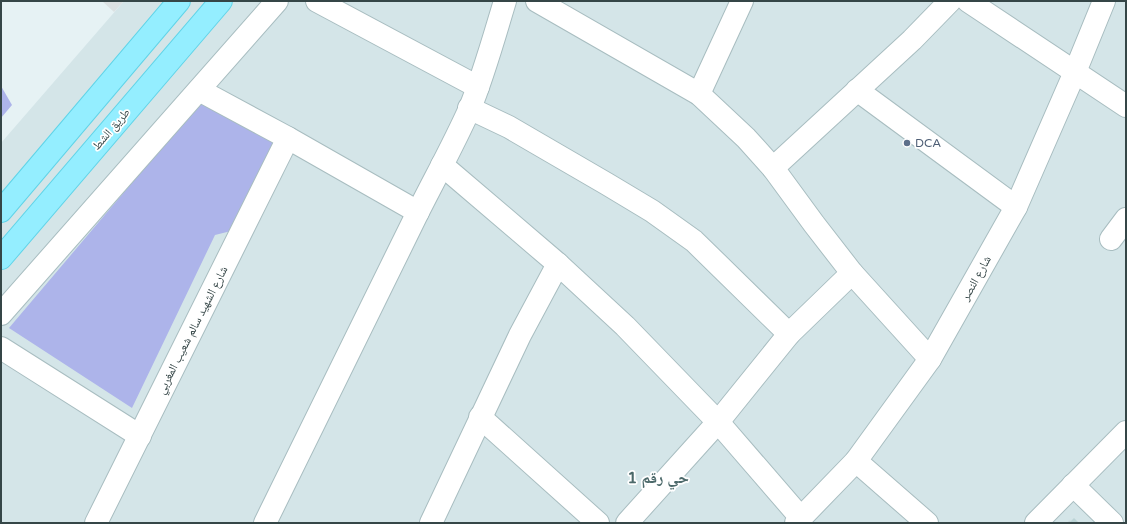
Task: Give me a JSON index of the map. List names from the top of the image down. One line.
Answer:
{"streets":{"main road":["طريق الشط"],"street":["شارع النصر","شارع الشهيد سالم شعيب المغربي"]},"districts":["حي رقم 1"],"places":["DCA"]}
